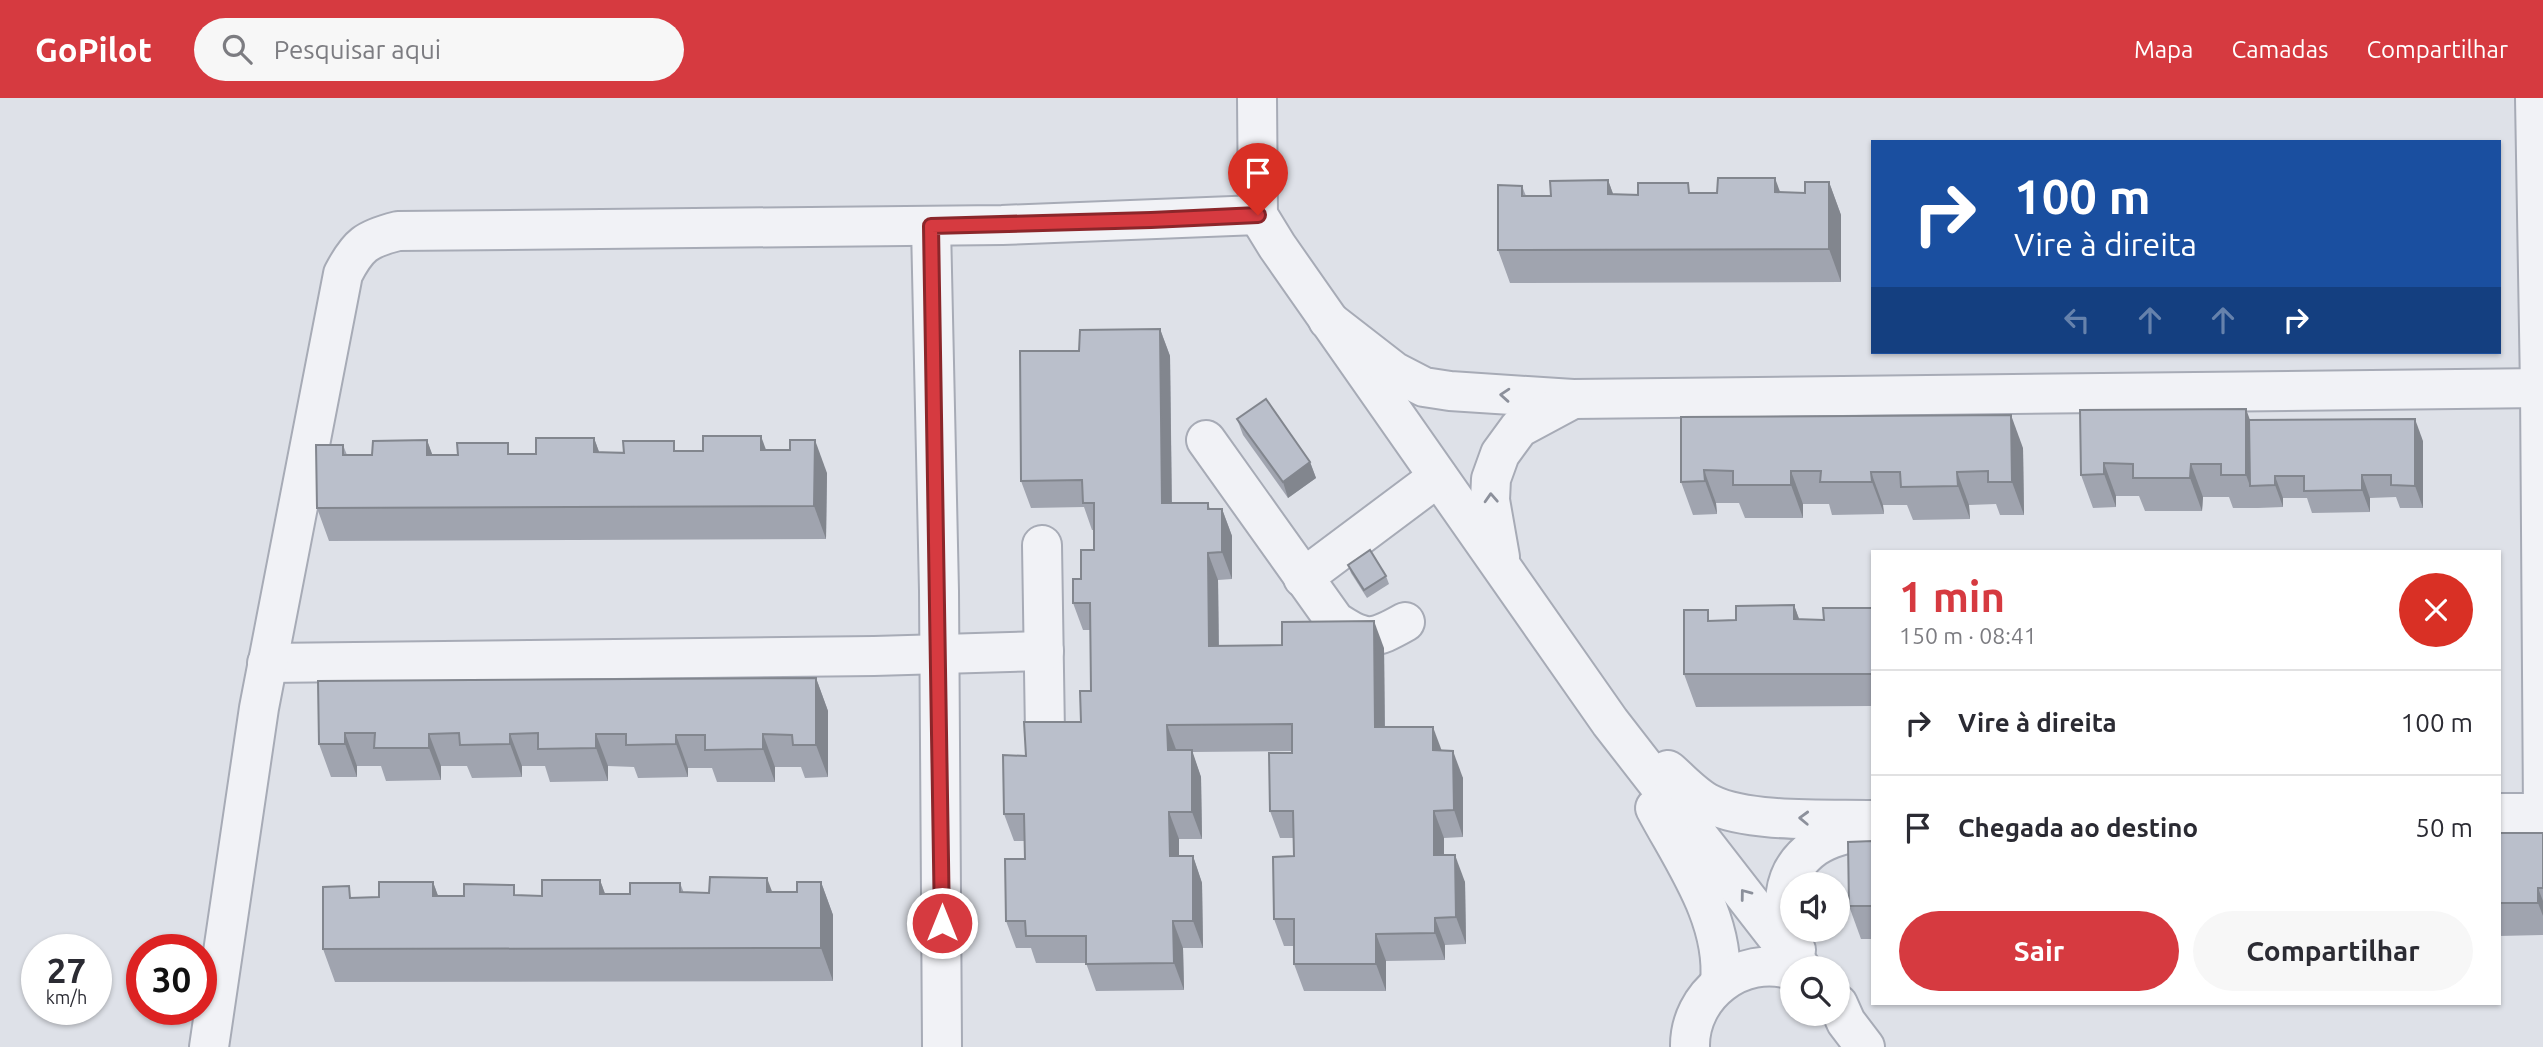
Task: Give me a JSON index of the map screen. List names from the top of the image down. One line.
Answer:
{"page":{"header":"GoPilot","search":"Pesquisar aqui","nav":["Mapa","Camadas","Compartilhar"],"turn":["100 m","Vire à direita"],"heading":["1 min","150 m · 08:41"],"list":[{"name":"Vire à direita","value":"100 m"},{"name":"Chegada ao destino","value":"50 m"}],"buttons":["Sair","Compartilhar"],"speed":"27 km/h","limit":"30"}}
